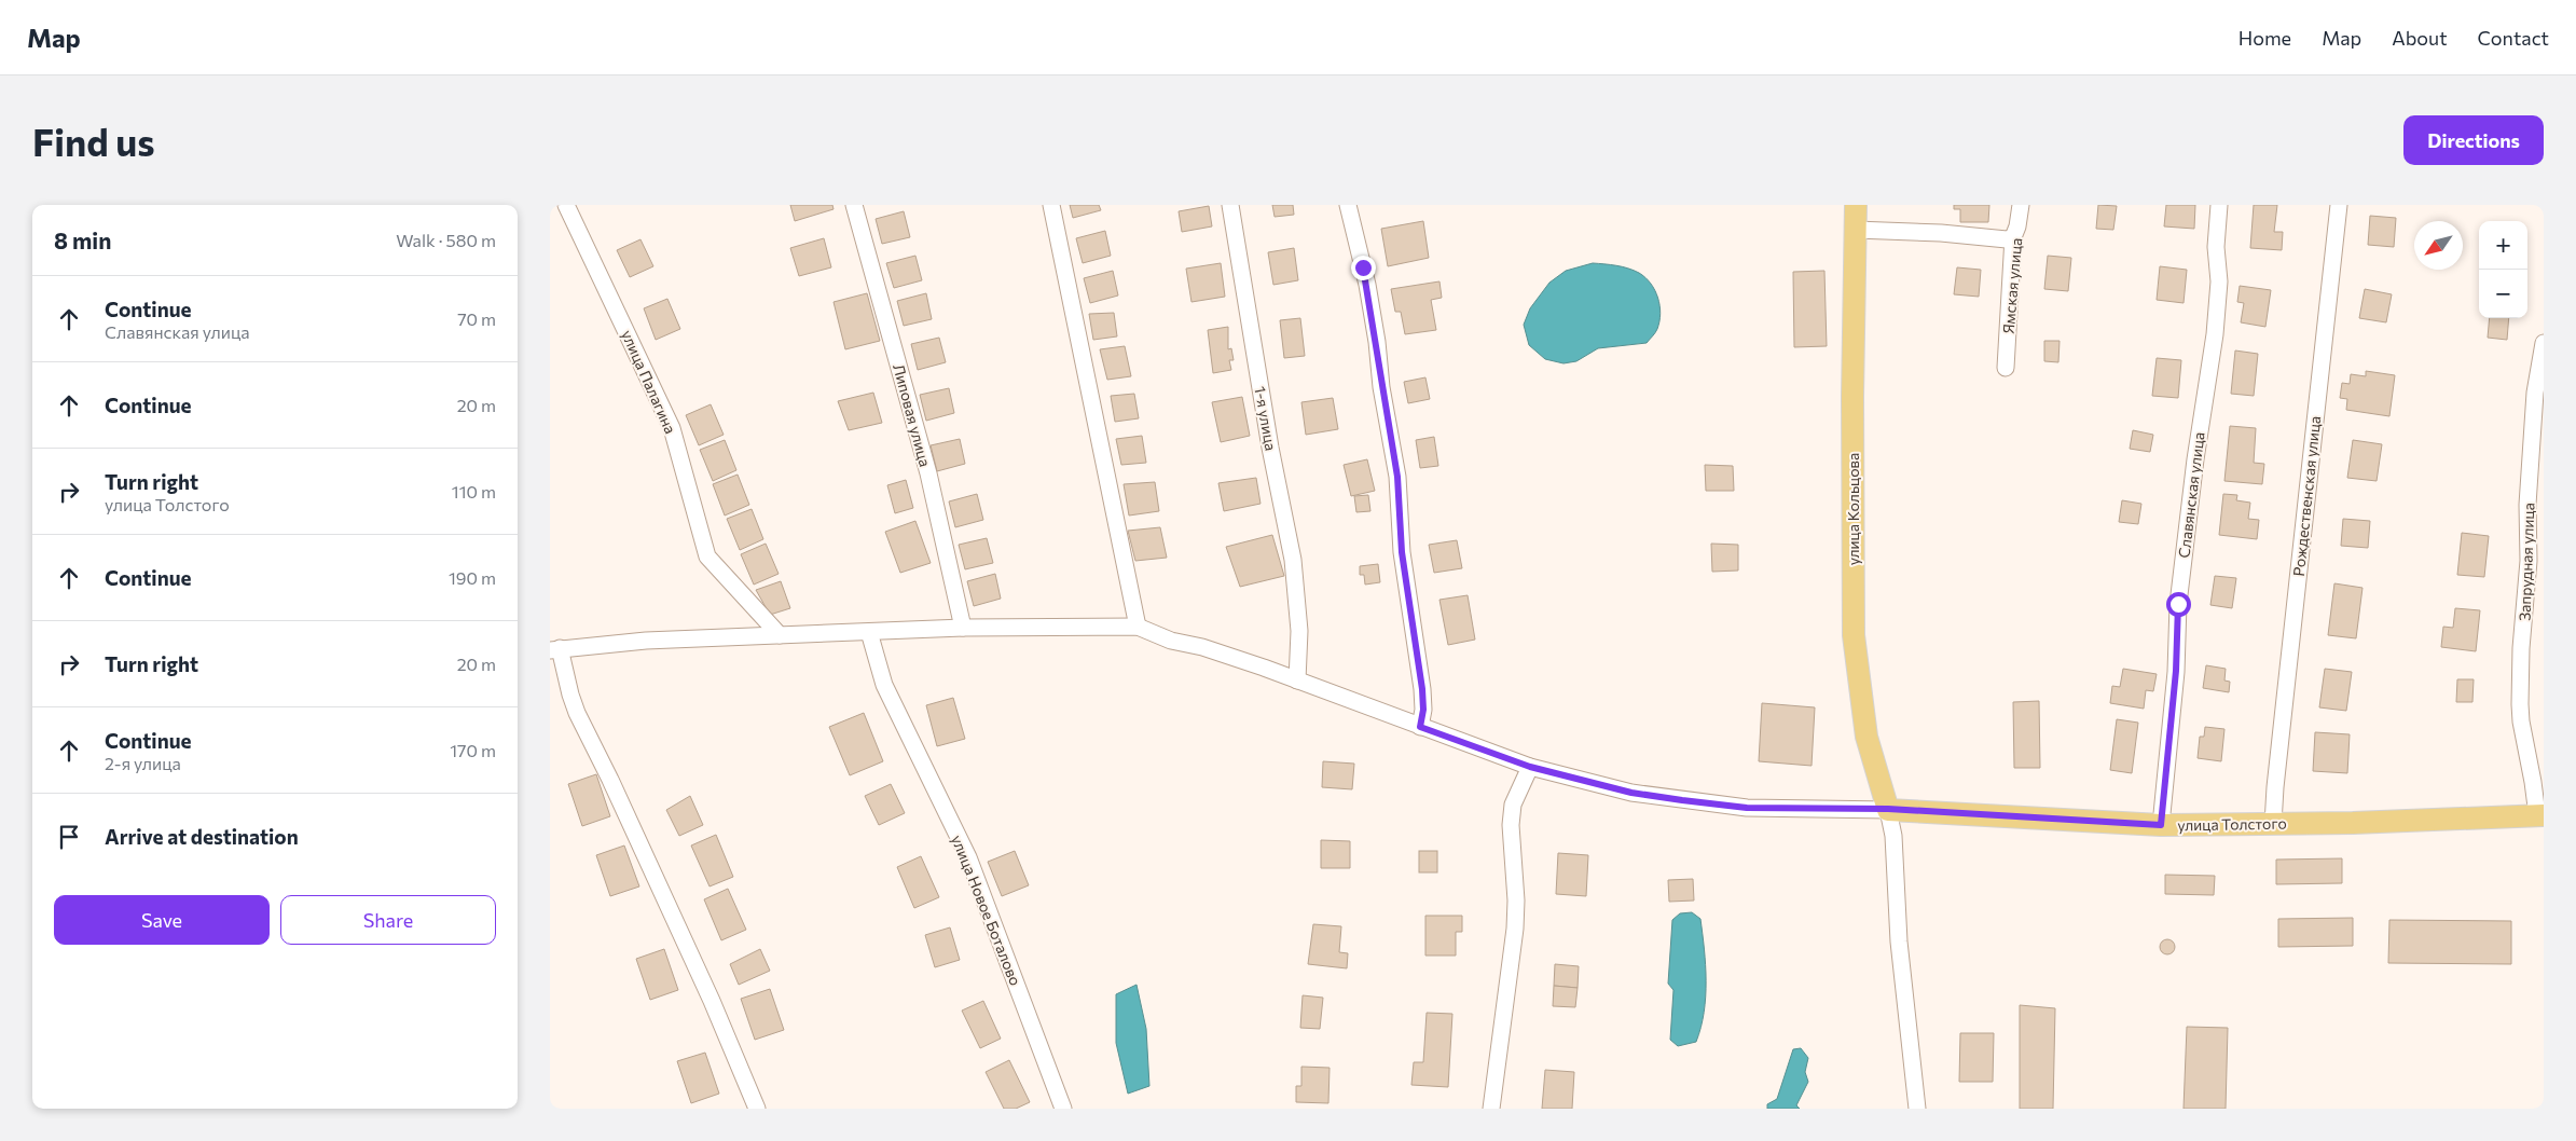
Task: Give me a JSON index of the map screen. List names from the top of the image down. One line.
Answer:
{"streets":{"main road":["улица Кольцова","улица Толстого"],"street":["Ямская улица","улица Палагина","Липовая улица","1-я улица","Славянская улица","Рождественская улица","Запрудная улица","улица Новое Боталово"]},"crossings":[["Славянская улица","улица Толстого"],["Рождественская улица","улица Толстого"],["улица Кольцова","улица Толстого"],["Запрудная улица","улица Толстого"]],"north":"bottom left","page":{"header":"Map","nav":["Home","Map","About","Contact"],"buttons":["Directions",["Save","Share"]],"title":"Find us","heading":["8 min","Walk · 580 m"],"map_buttons":["+","−"],"list":[["Continue","Славянская улица","70 m"],["Continue","20 m"],["Turn right","улица Толстого","110 m"],["Continue","190 m"],["Turn right","20 m"],["Continue","2-я улица","170 m"],"Arrive at destination"]}}
